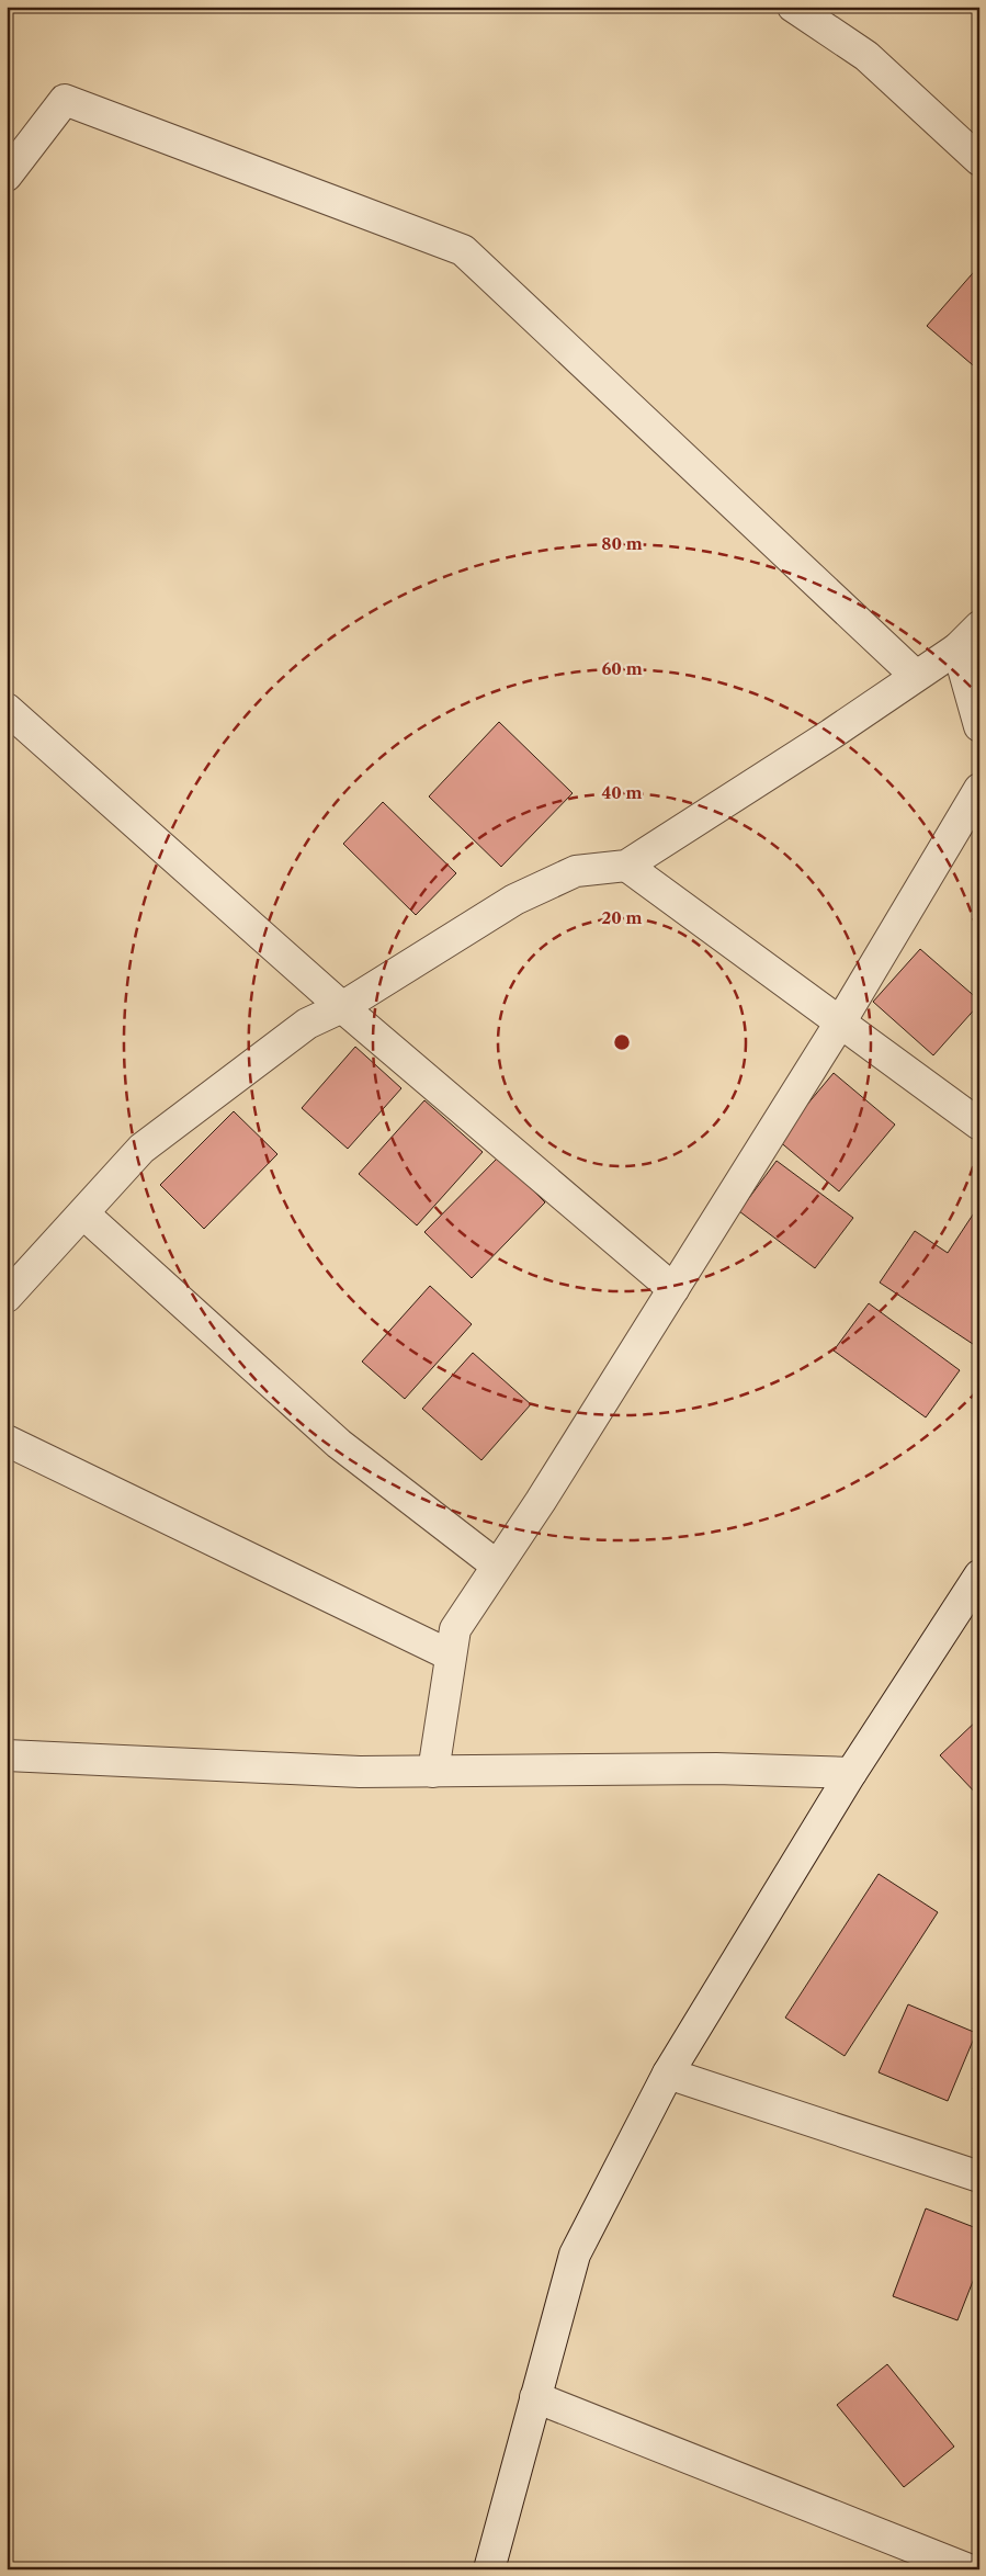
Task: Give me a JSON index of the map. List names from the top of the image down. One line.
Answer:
{"rings":["80 m","60 m","40 m","20 m"]}
